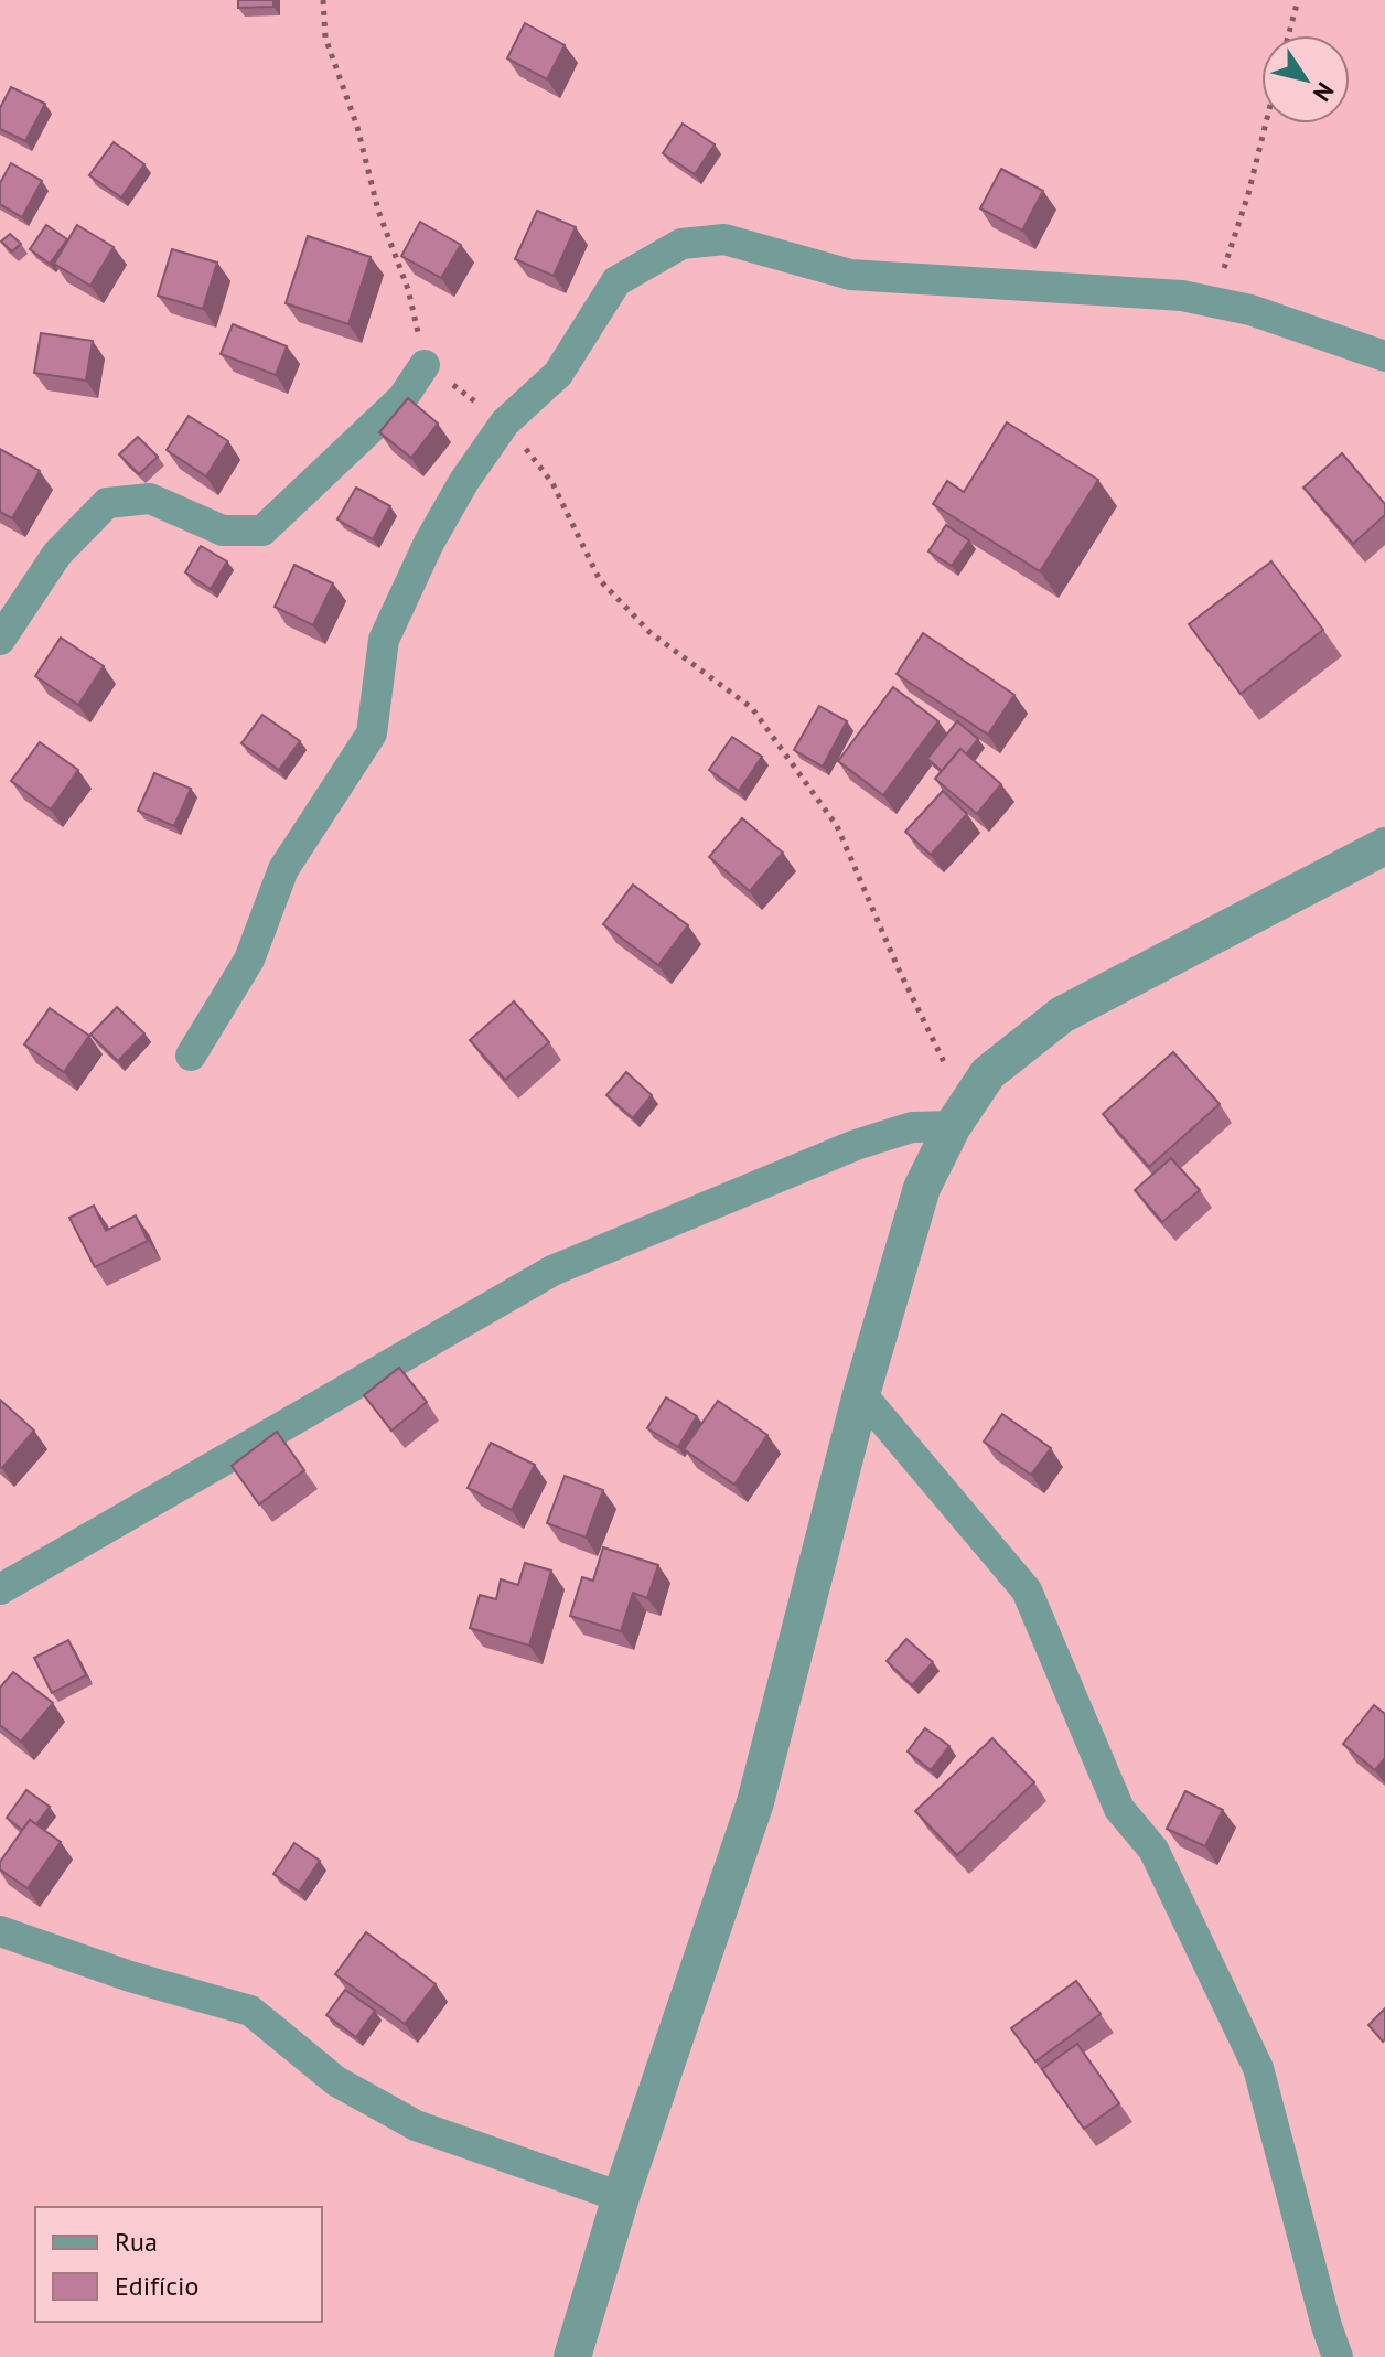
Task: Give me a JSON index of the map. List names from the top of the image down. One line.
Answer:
{"legend":["Rua","Edifício"],"north":"bottom right"}
